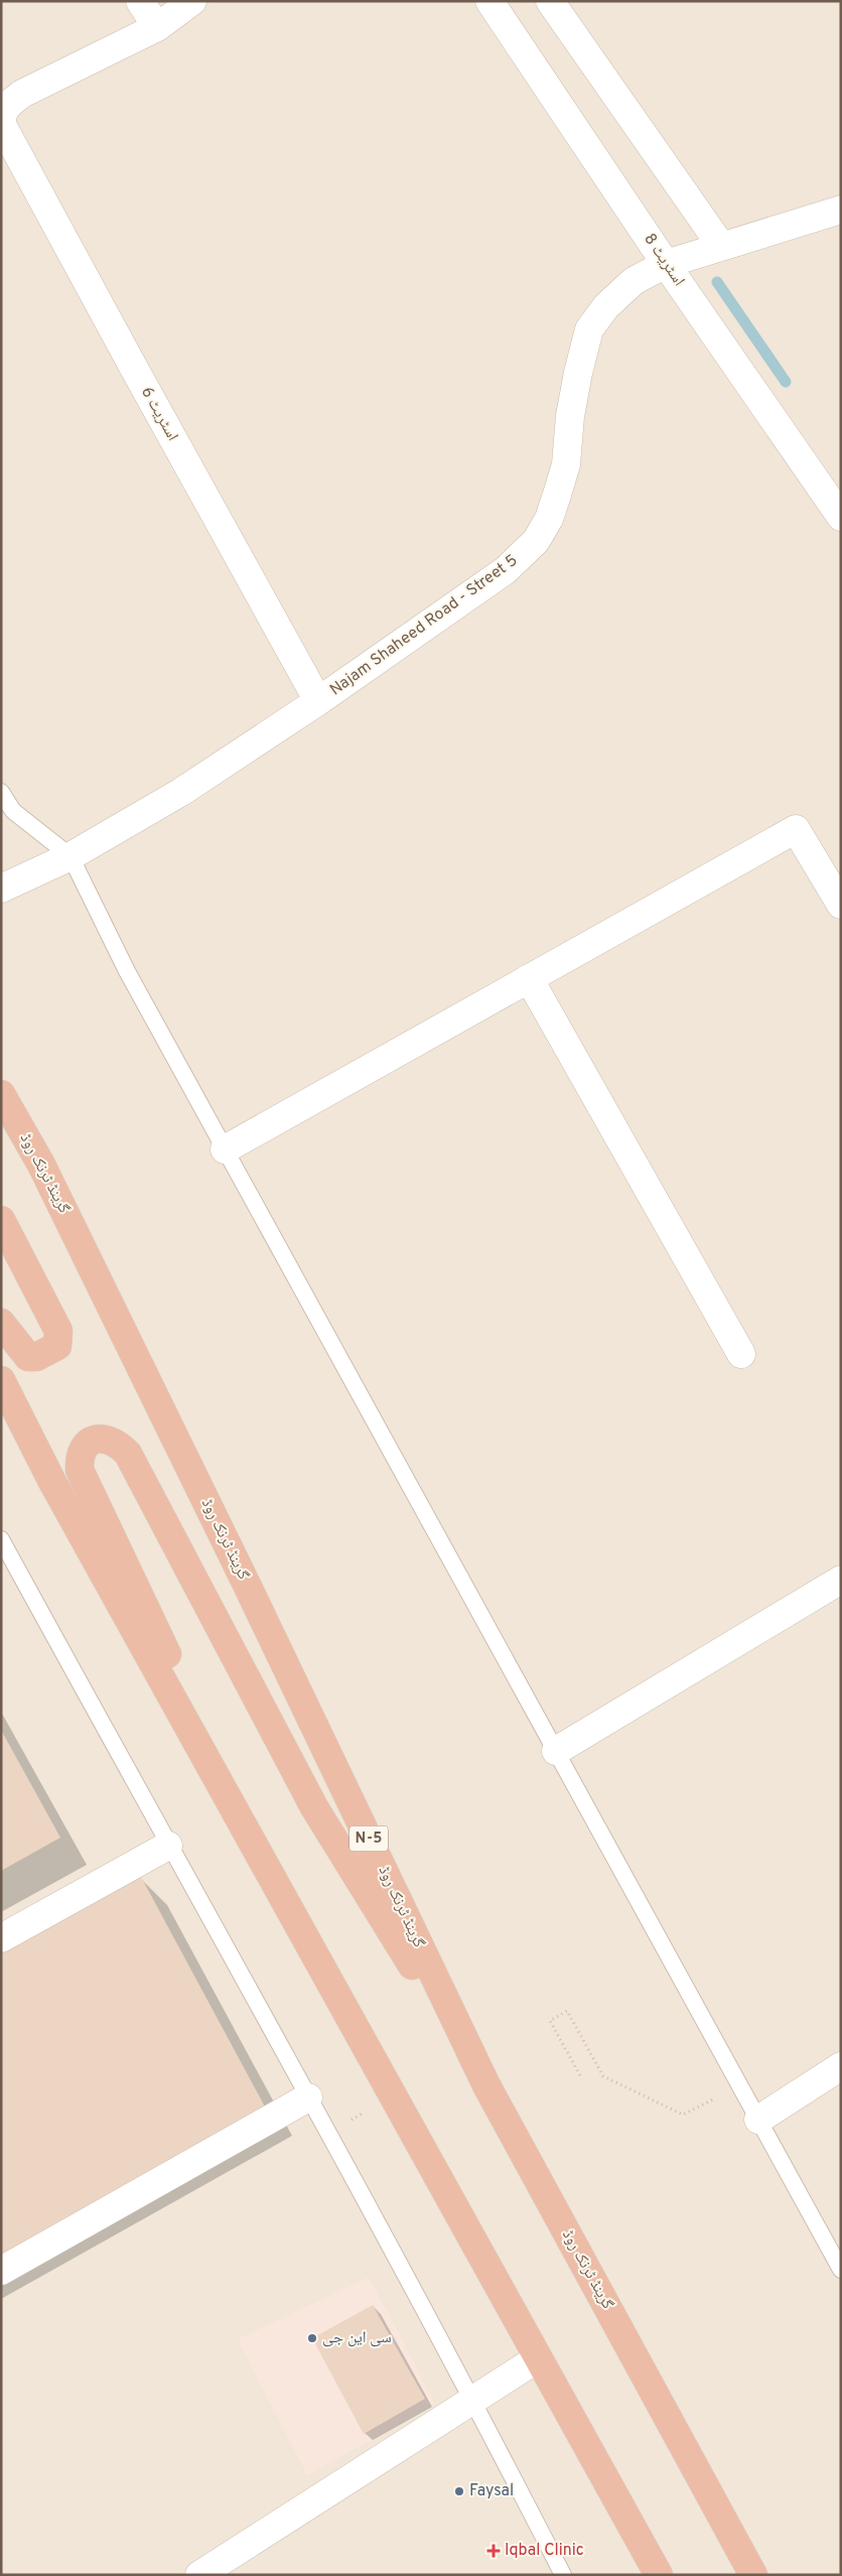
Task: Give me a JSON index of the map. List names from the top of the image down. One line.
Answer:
{"streets":{"highway":["گرینڈ ٹرنک روڈ","N-5"],"street":["اسٹریٹ 8","اسٹریٹ 6","Najam Shaheed Road - Street 5"]},"crossings":[["اسٹریٹ 8","Najam Shaheed Road - Street 5"],["اسٹریٹ 6","Najam Shaheed Road - Street 5"]],"places":{"other":["سی این جی","Faysal"],"health":["Iqbal Clinic"]}}
